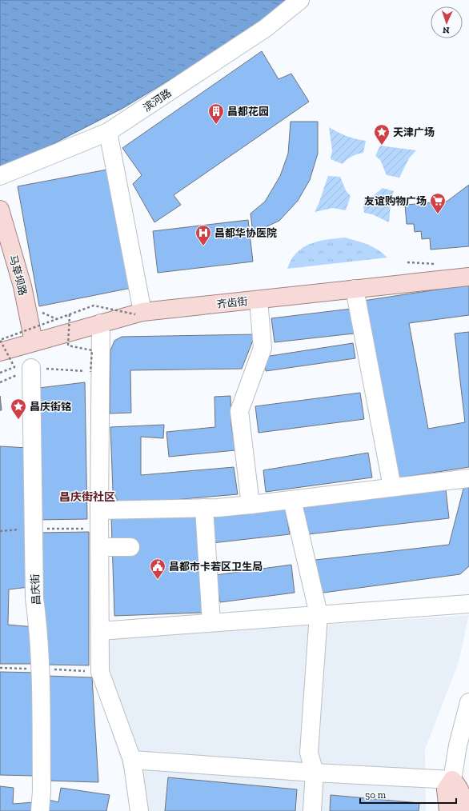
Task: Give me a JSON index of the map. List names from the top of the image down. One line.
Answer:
{"streets":{"main road":["马草坝路","齐齿街"],"street":["滨河路","昌庆街"]},"crossings":[["马草坝路","齐齿街"]],"districts":["昌庆街社区"],"places":{"building":["昌都花园"],"place":["天津广场","昌庆街铭"],"supermarket":["友谊购物广场"],"hospital":["昌都华协医院"],"public building":["昌都市卡若区卫生局"]},"scale_bar":"50 m","north":"bottom"}
